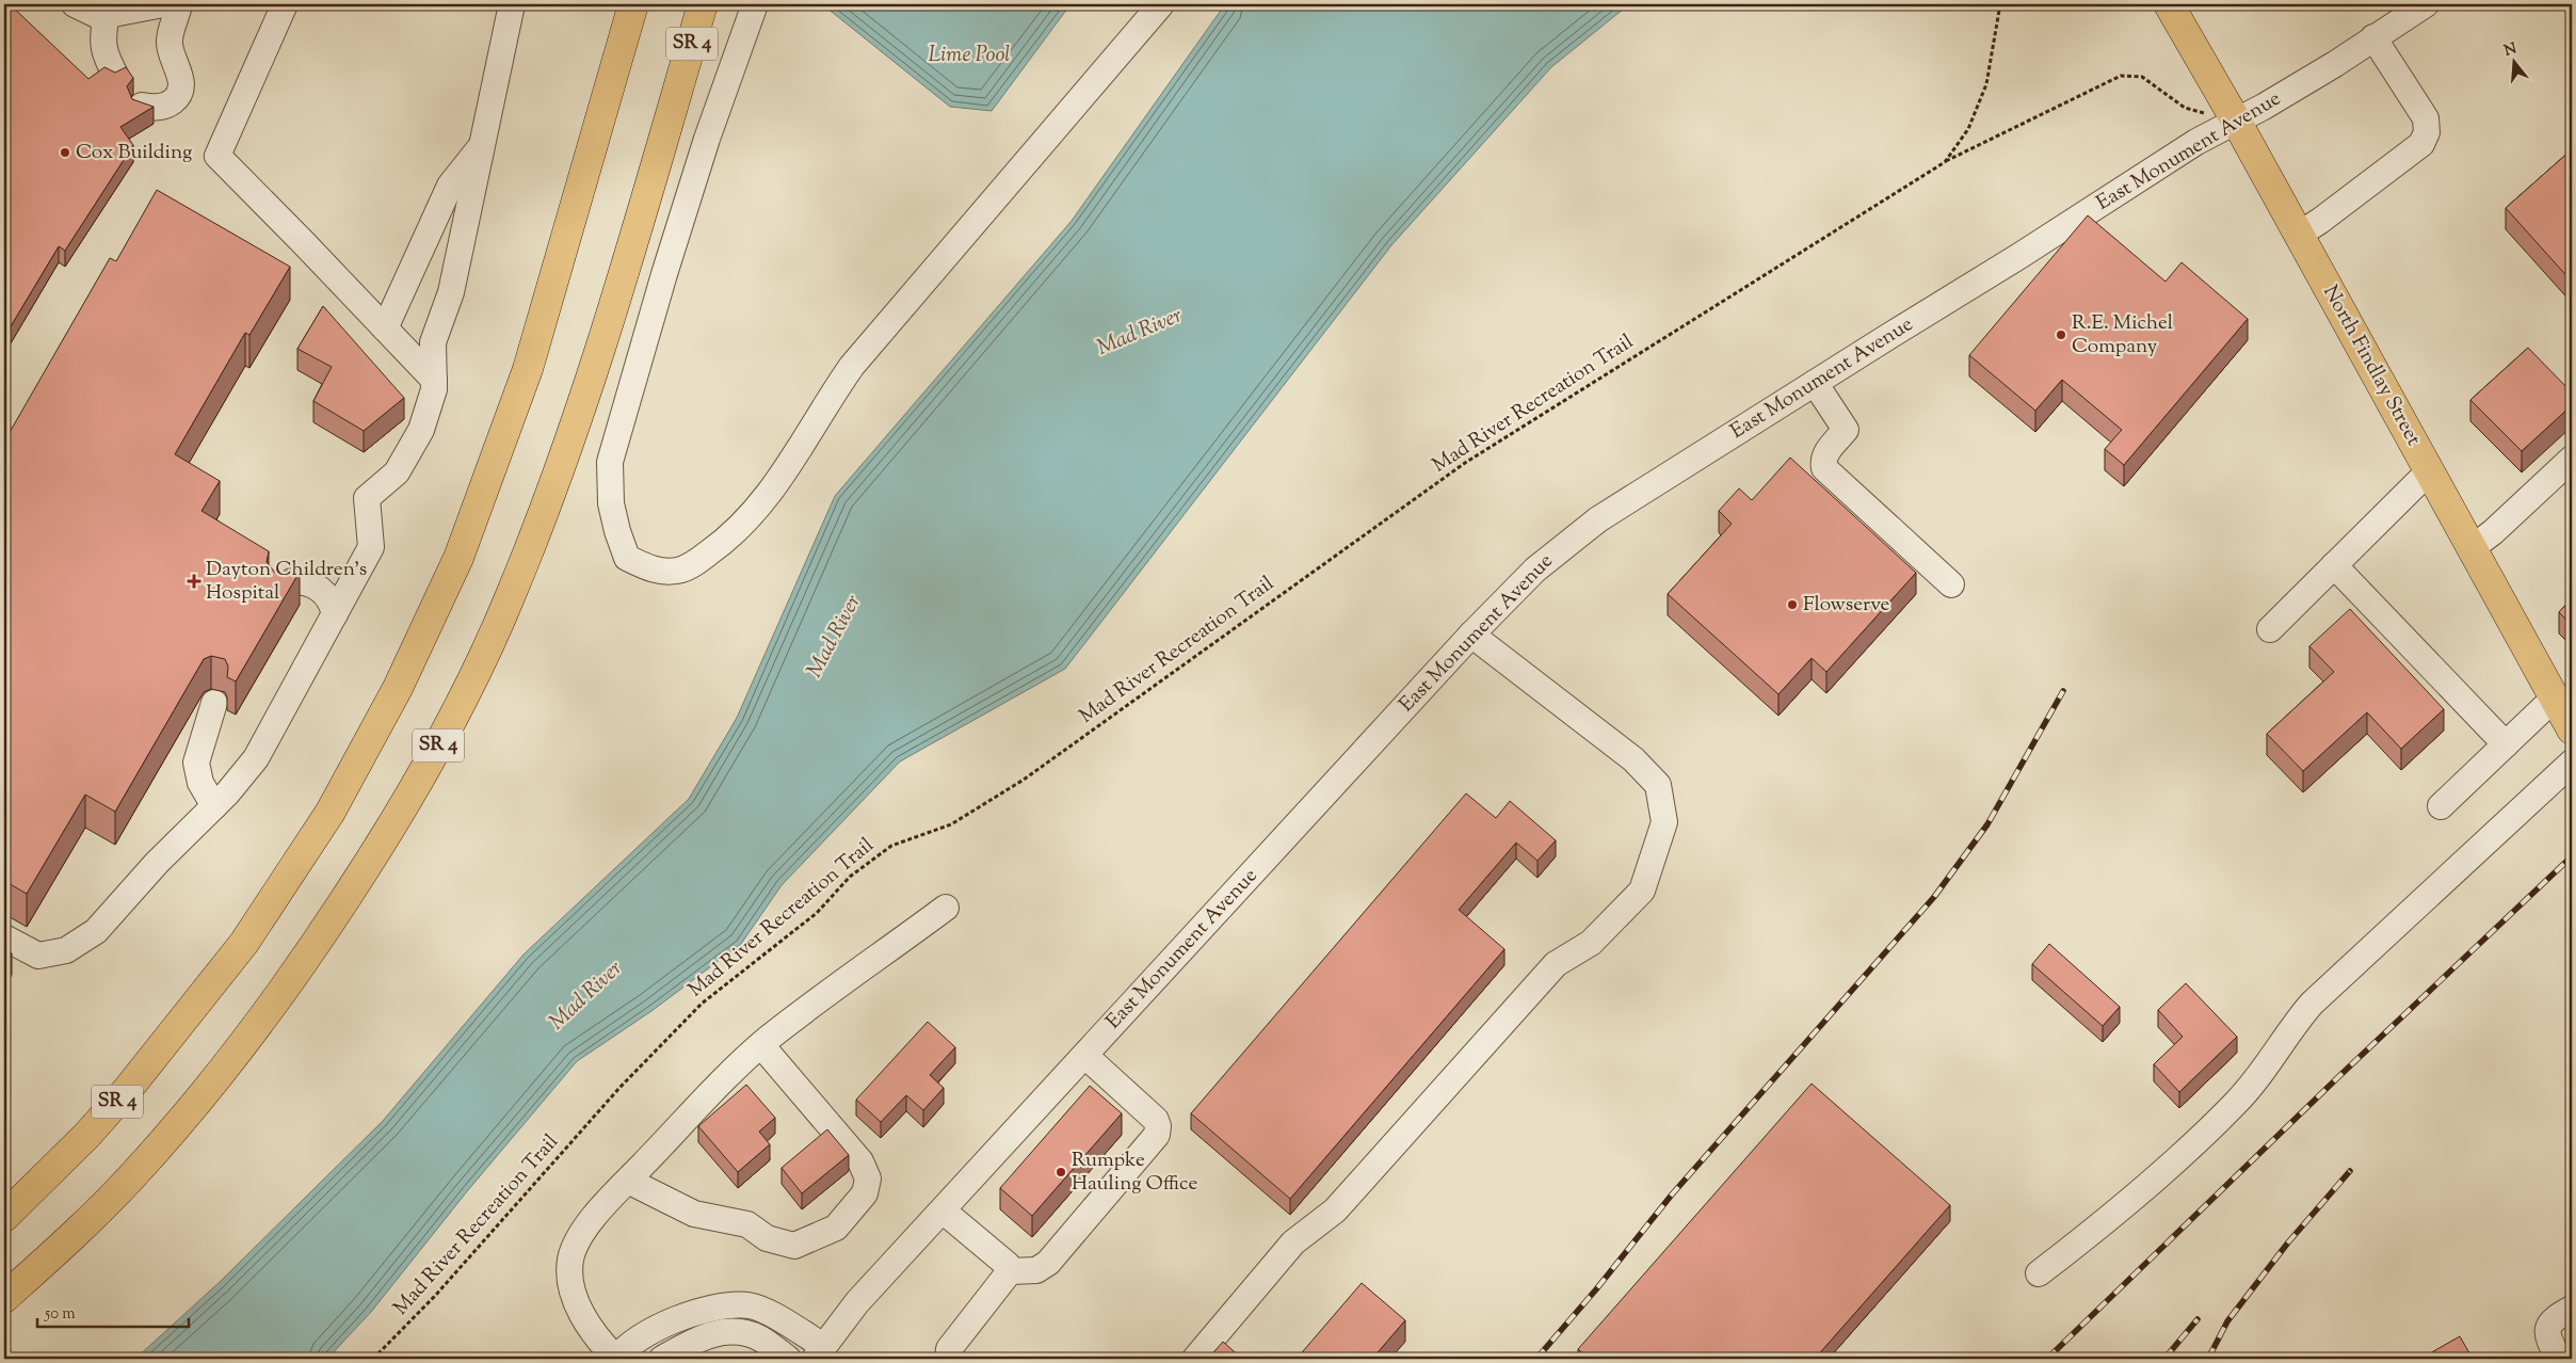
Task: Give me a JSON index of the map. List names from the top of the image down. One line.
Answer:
{"streets":{"main road":["SR 4","North Findlay Street"],"street":["East Monument Avenue"],"path":["Mad River Recreation Trail"]},"crossings":[["East Monument Avenue","North Findlay Street"]],"water":["Lime Pool","Mad River"],"places":{"other":["Cox Building","R.E. Michel Company","Flowserve","Rumpke Hauling Office"],"health":["Dayton Children’s Hospital"]},"scale_bar":"50 m","north":"top"}
